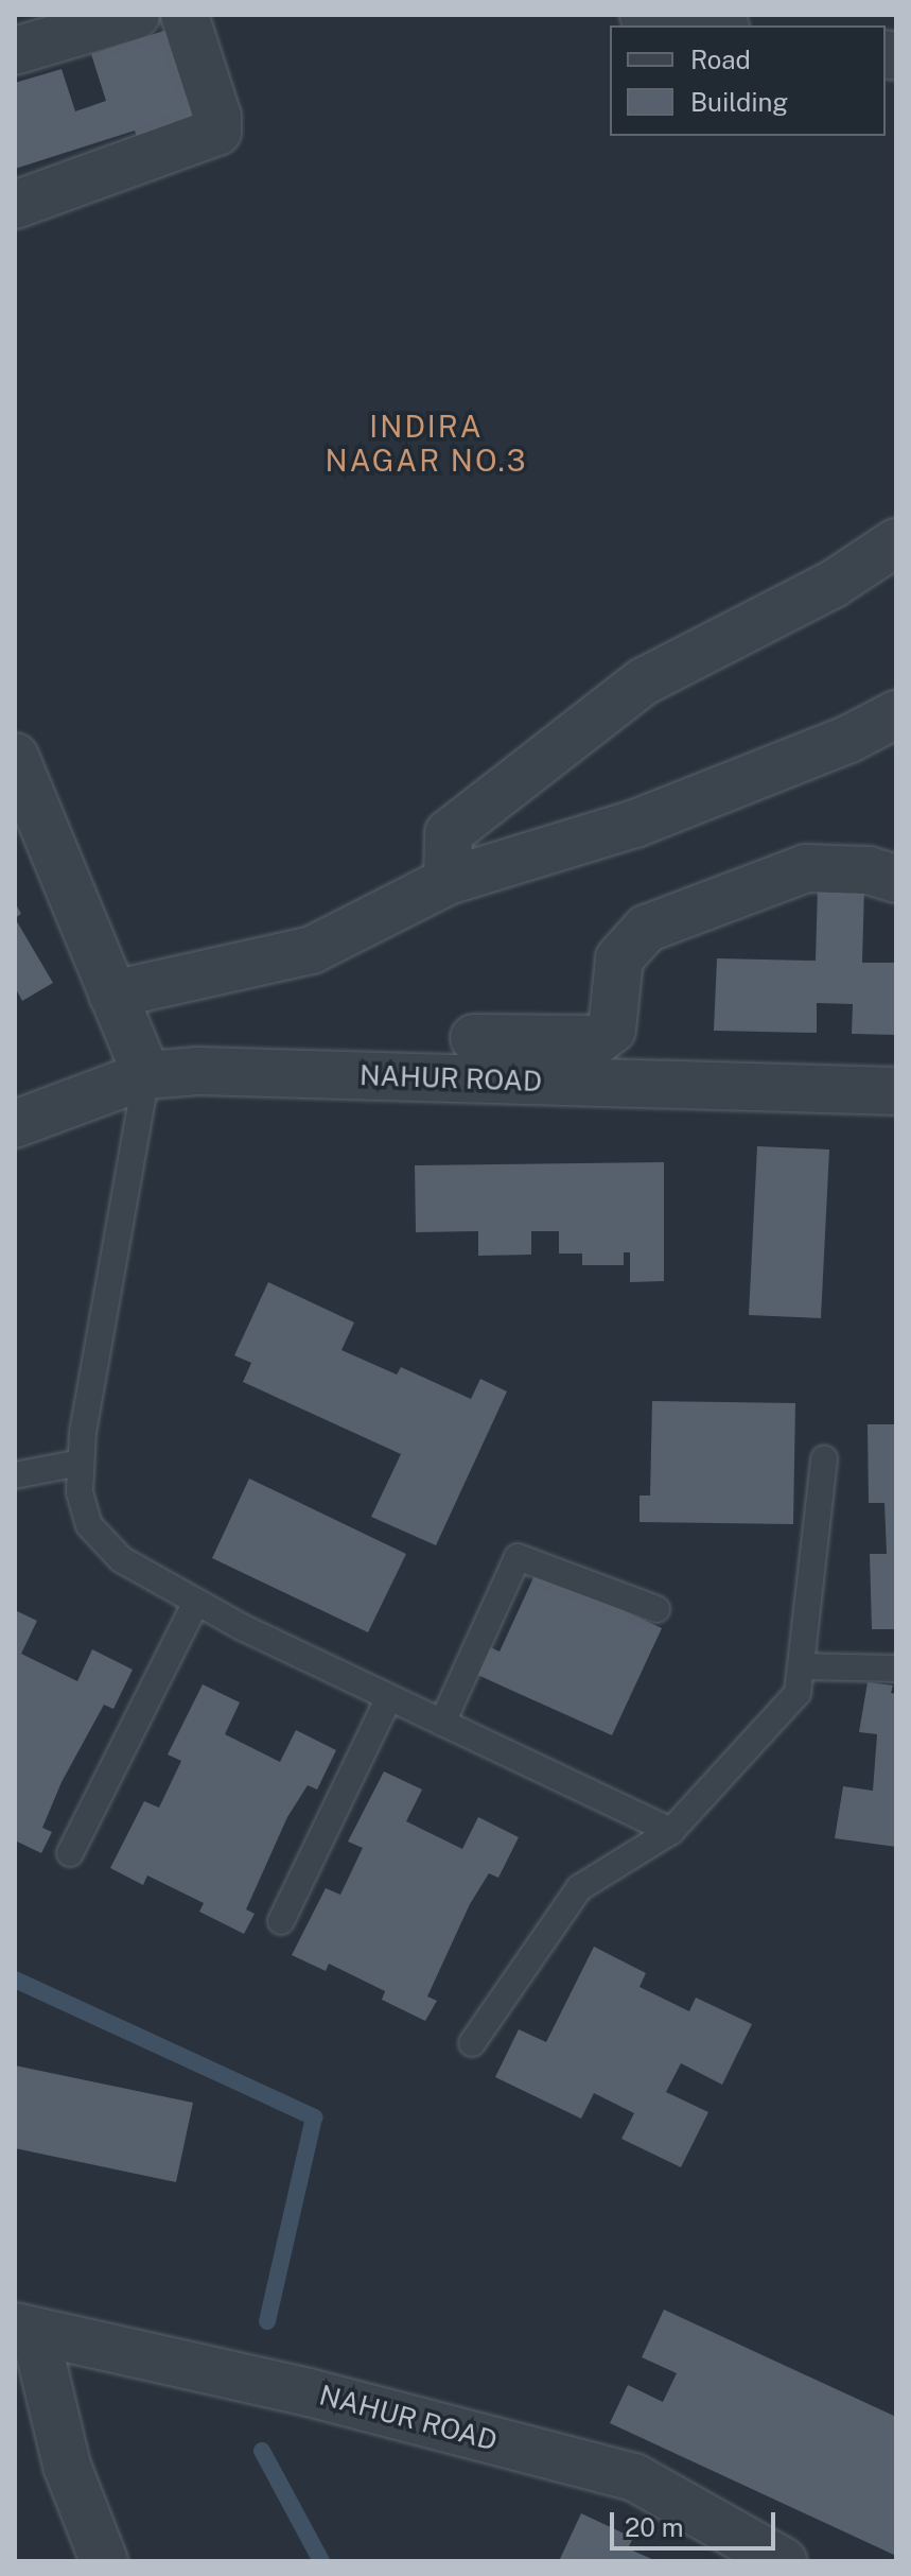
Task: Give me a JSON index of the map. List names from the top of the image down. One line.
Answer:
{"streets":{"street":["NAHUR ROAD"]},"districts":["INDIRA NAGAR NO.3"],"legend":["Road","Building"],"scale_bar":"20 m"}
